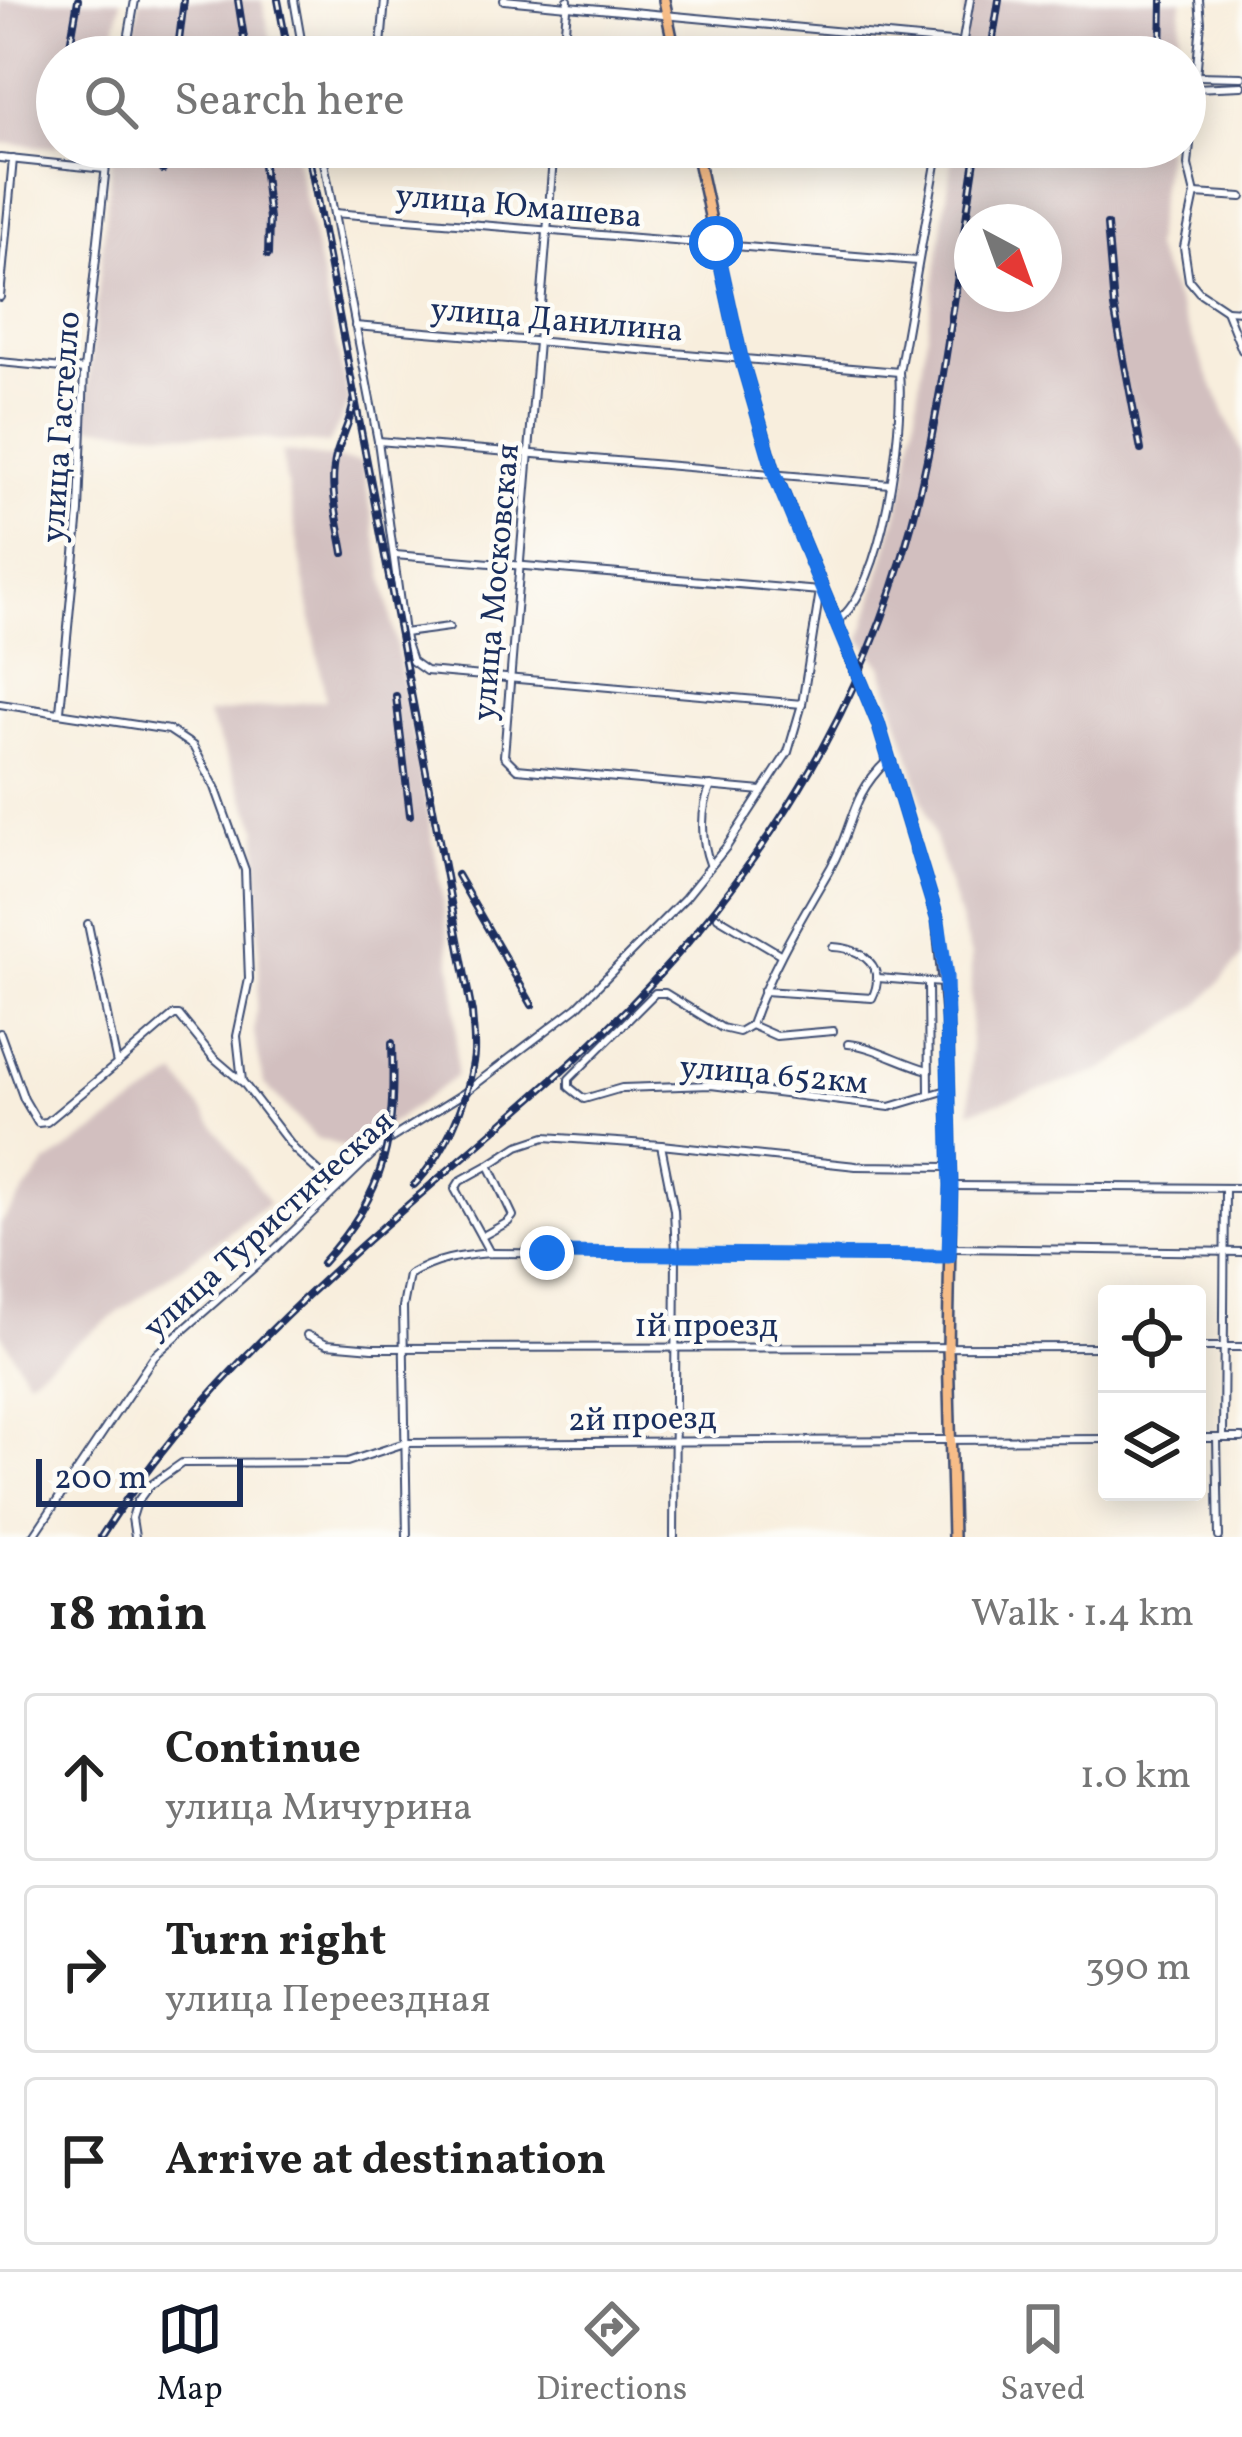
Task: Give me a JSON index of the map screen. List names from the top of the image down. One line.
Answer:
{"streets":{"street":["улица Юмашева","улица Данилина","улица Гастелло","улица Московская","улица 652км","улица Туристическая","1й проезд","2й проезд"]},"crossings":[["улица Юмашева","улица Московская"],["улица Данилина","улица Московская"],["улица Московская","улица Туристическая"]],"scale_bar":"200 m","north":"bottom right","page":{"search":"Search here","scale":"200 m","heading":["18 min","Walk · 1.4 km"],"list":[["Continue","улица Мичурина","1.0 km"],["Turn right","улица Переездная","390 m"],"Arrive at destination"],"nav":["Map","Directions","Saved"]}}
